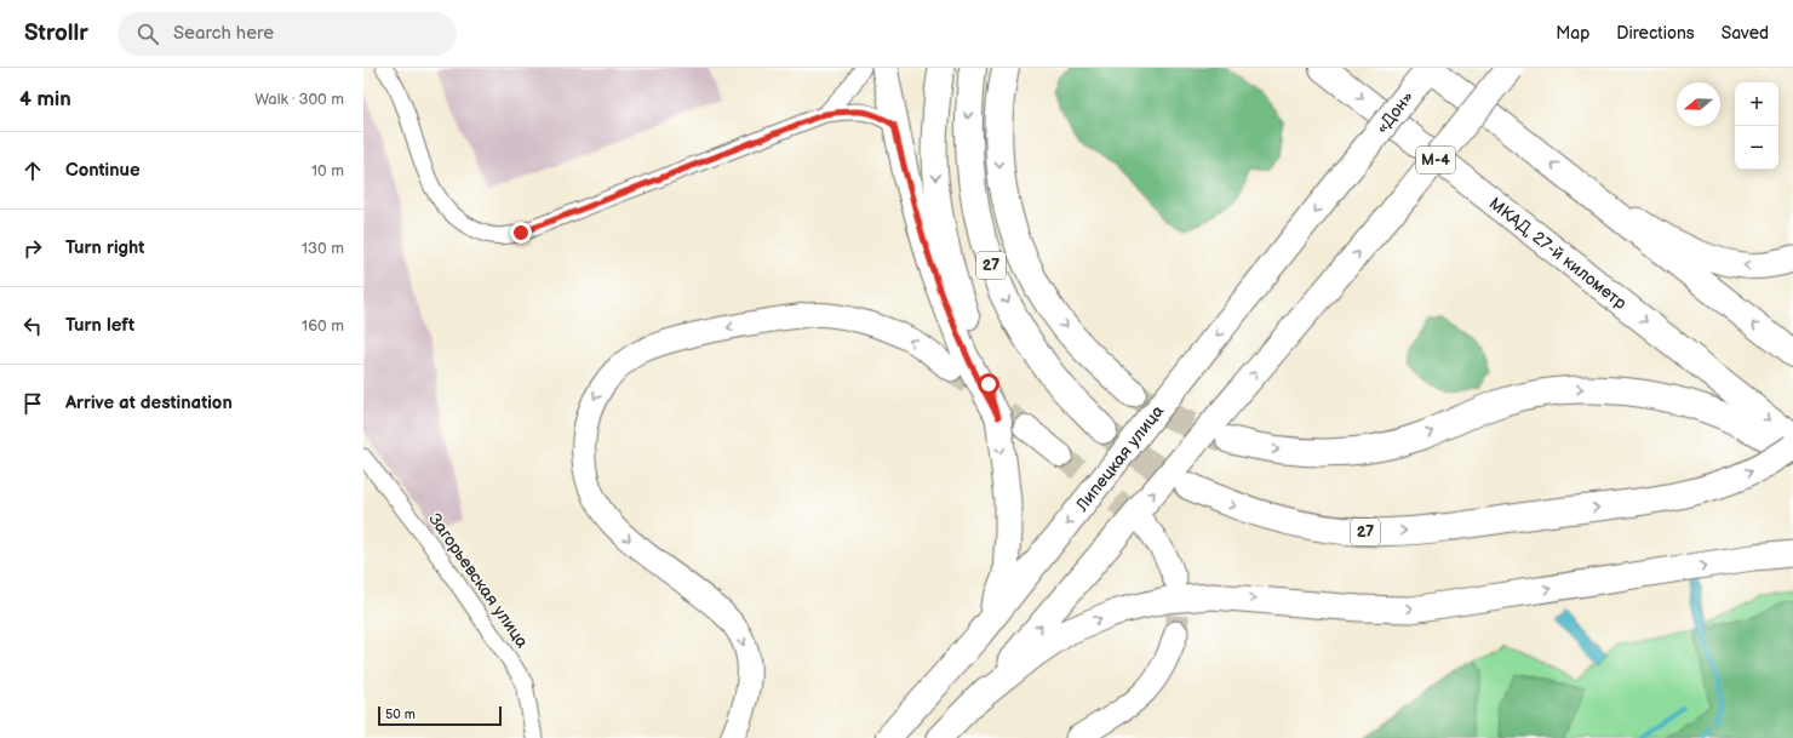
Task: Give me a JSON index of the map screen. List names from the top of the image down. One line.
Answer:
{"streets":{"highway":["«Дон»","М-4","МКАД, 27-й километр","27"],"main road":["Липецкая улица"],"street":["Загорьевская улица"]},"crossings":[["«Дон»","Липецкая улица"]],"scale_bar":"50 m","north":"left","page":{"header":"Strollr","search":"Search here","nav":["Map","Directions","Saved"],"heading":["4 min","Walk · 300 m"],"map_buttons":["+","−"],"list":[["Continue","10 m"],["Turn right","130 m"],["Turn left","160 m"],"Arrive at destination"],"scale":"50 m"}}
